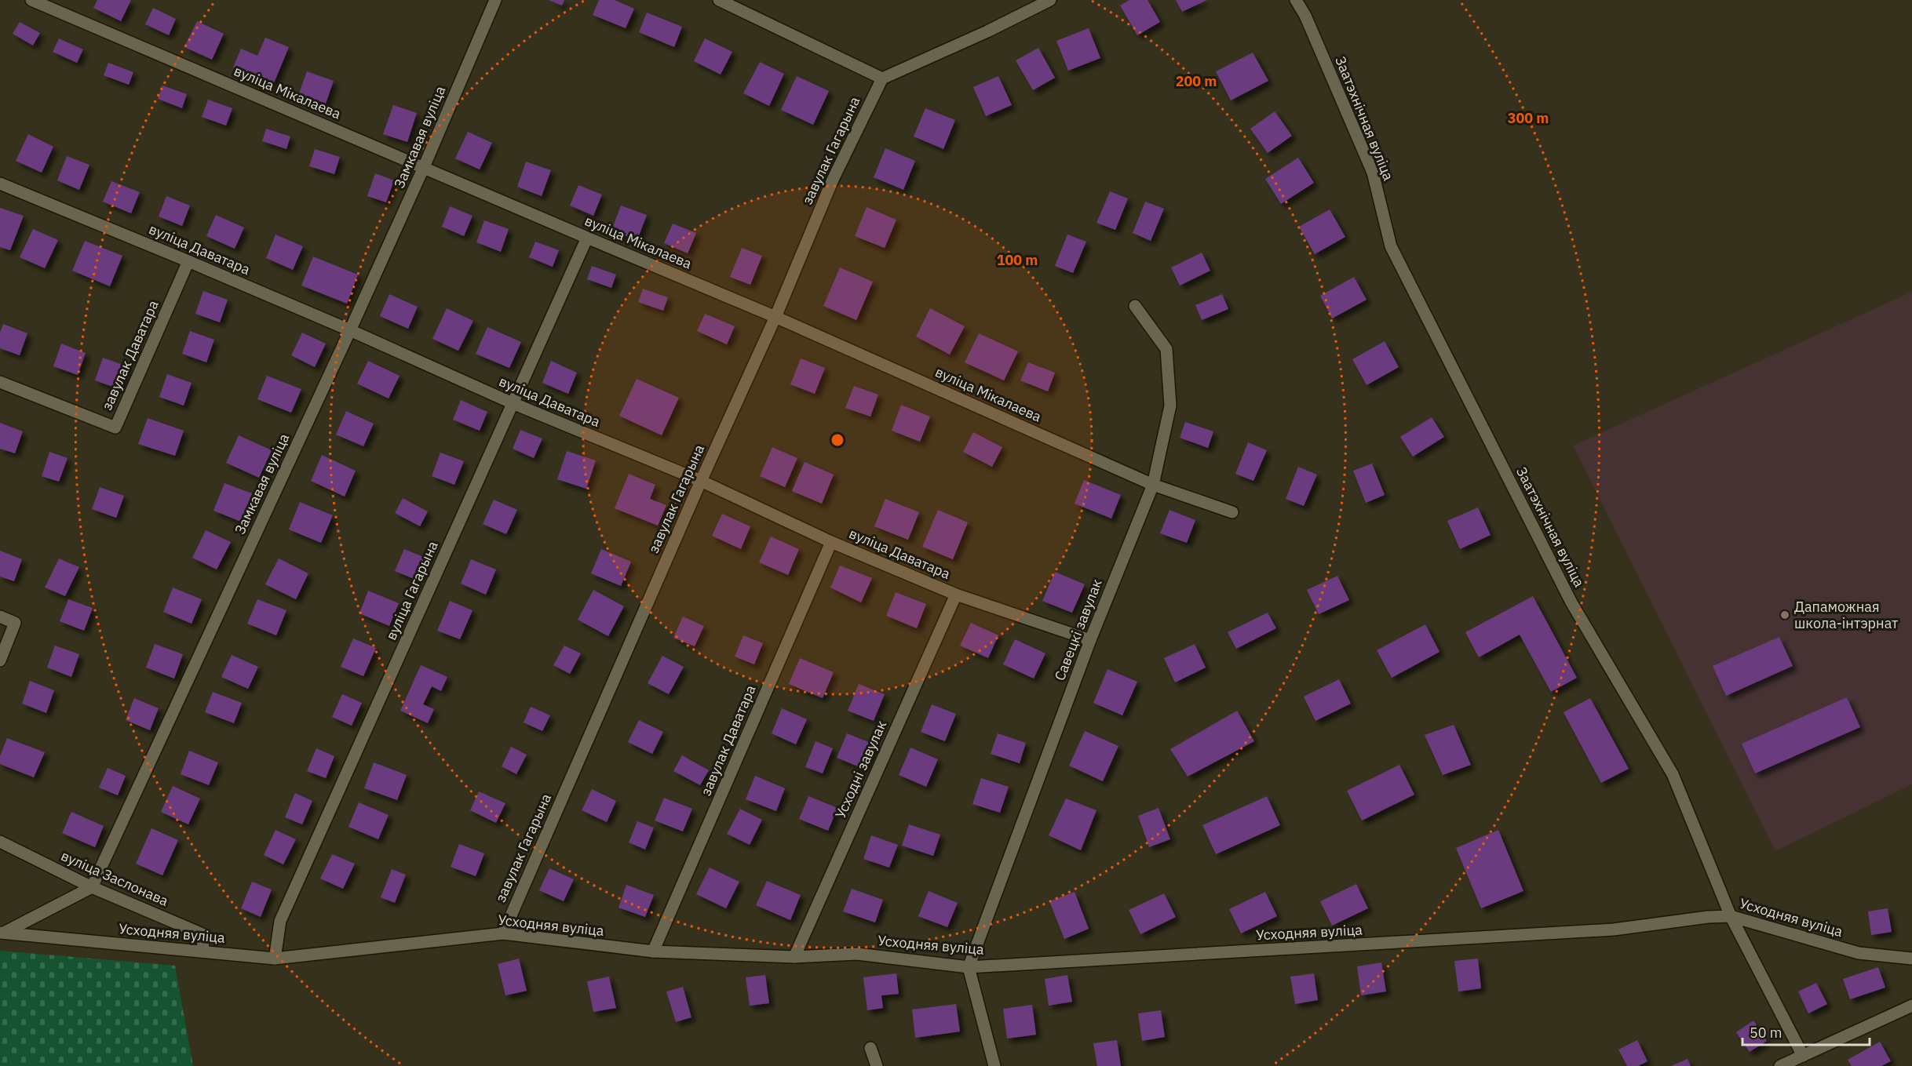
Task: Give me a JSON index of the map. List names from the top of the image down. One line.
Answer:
{"streets":{"street":["вуліца Мікалаева","Заатэхнічная вуліца","Замкавая вуліца","завулак Гагарына","вуліца Даватара","завулак Даватара","вуліца Гагарына","Савецкі завулак","Усходні завулак","вуліца Заслонава","Усходняя вуліца"]},"crossings":[["вуліца Мікалаева","Замкавая вуліца"],["вуліца Мікалаева","завулак Гагарына"],["вуліца Мікалаева","вуліца Гагарына"],["вуліца Мікалаева","Савецкі завулак"],["Заатэхнічная вуліца","Усходняя вуліца"],["Замкавая вуліца","вуліца Даватара"],["Замкавая вуліца","вуліца Заслонава"],["завулак Гагарына","вуліца Даватара"],["завулак Гагарына","Усходняя вуліца"],["вуліца Даватара","завулак Даватара"],["вуліца Даватара","вуліца Гагарына"],["вуліца Даватара","Савецкі завулак"],["вуліца Даватара","Усходні завулак"],["завулак Даватара","Усходняя вуліца"],["вуліца Гагарына","Усходняя вуліца"],["Савецкі завулак","Усходняя вуліца"],["Усходні завулак","Усходняя вуліца"],["вуліца Заслонава","Усходняя вуліца"]],"places":["Дапаможная школа-інтэрнат"],"scale_bar":"50 m","rings":["200 m","300 m","100 m"]}
